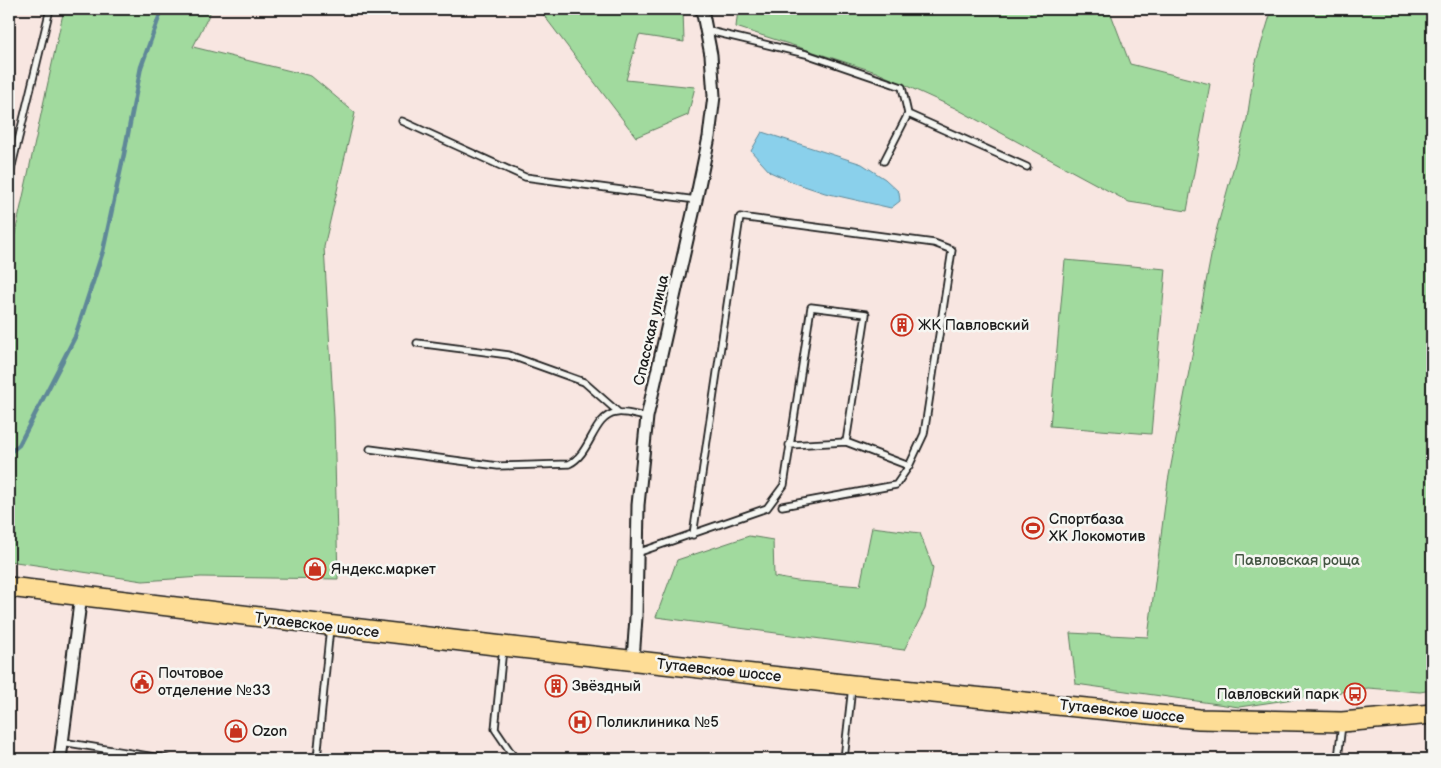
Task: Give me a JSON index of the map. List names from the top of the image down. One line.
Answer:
{"streets":{"main road":["Тутаевское шоссе"],"street":["Спасская улица"]},"crossings":[["Спасская улица","Тутаевское шоссе"]],"parks":["Павловская роща"],"places":{"building":["ЖК Павловский","Звёздный"],"sports":["Спортбаза ХК Локомотив"],"shop":["Яндекс.маркет","Ozon"],"public building":["Почтовое отделение №33"],"bus stop":["Павловский парк"],"hospital":["Поликлиника №5"]}}
